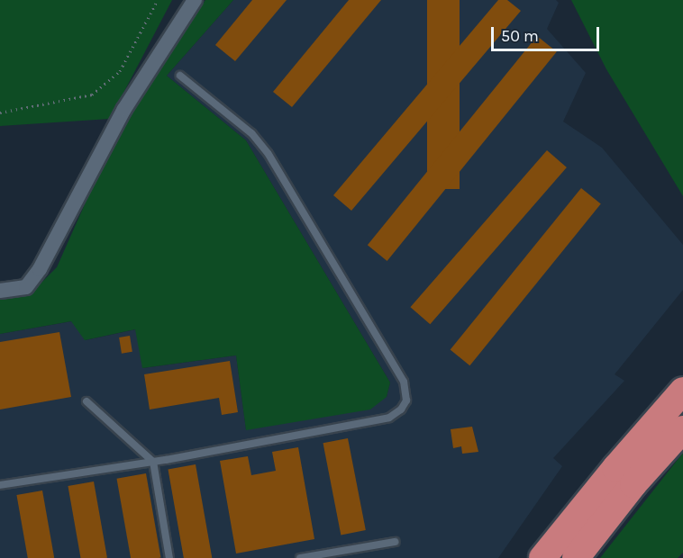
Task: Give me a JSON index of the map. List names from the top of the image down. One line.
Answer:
{"scale_bar":"50 m"}
